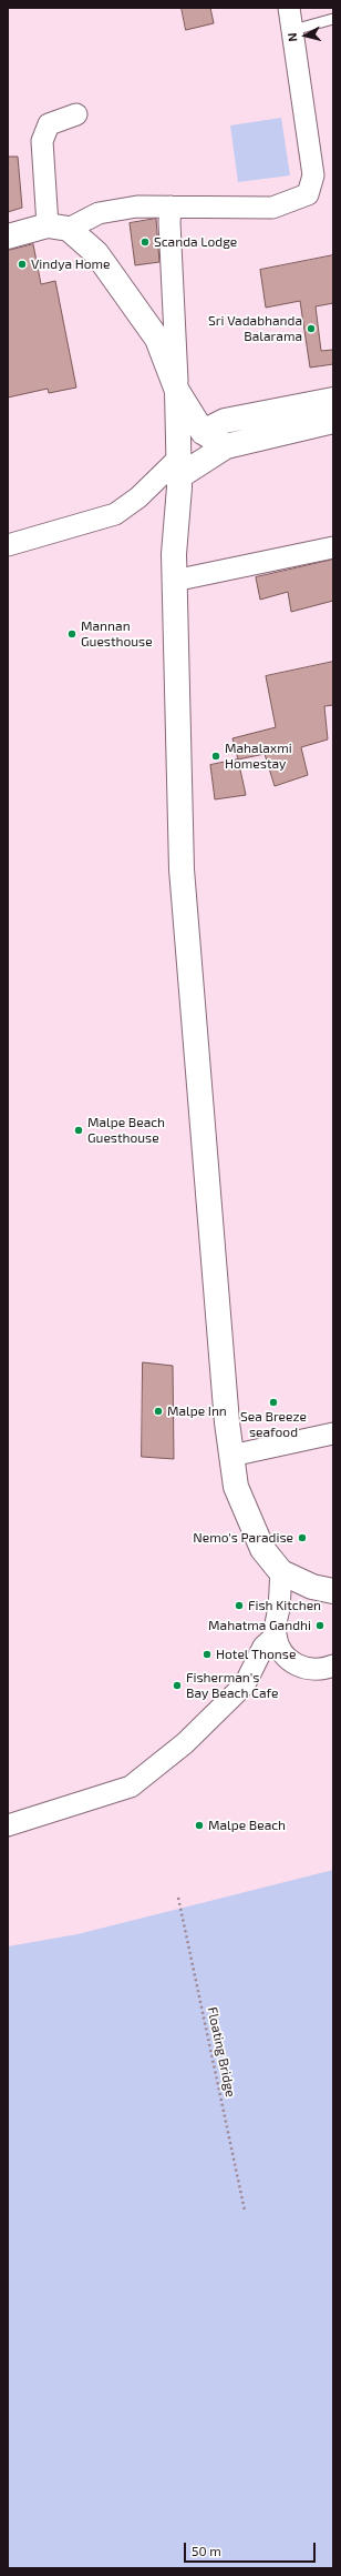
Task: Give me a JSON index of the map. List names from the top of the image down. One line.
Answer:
{"streets":{"path":["Floating Bridge"]},"places":["Scanda Lodge","Vindya Home","Sri Vadabhanda Balarama","Mannan Guesthouse","Mahalaxmi Homestay","Malpe Beach Guesthouse","Sea Breeze seafood","Malpe Inn","Nemo's Paradise","Fish Kitchen","Mahatma Gandhi","Hotel Thonse","Fisherman's Bay Beach Cafe","Malpe Beach"],"scale_bar":"50 m","north":"left"}
